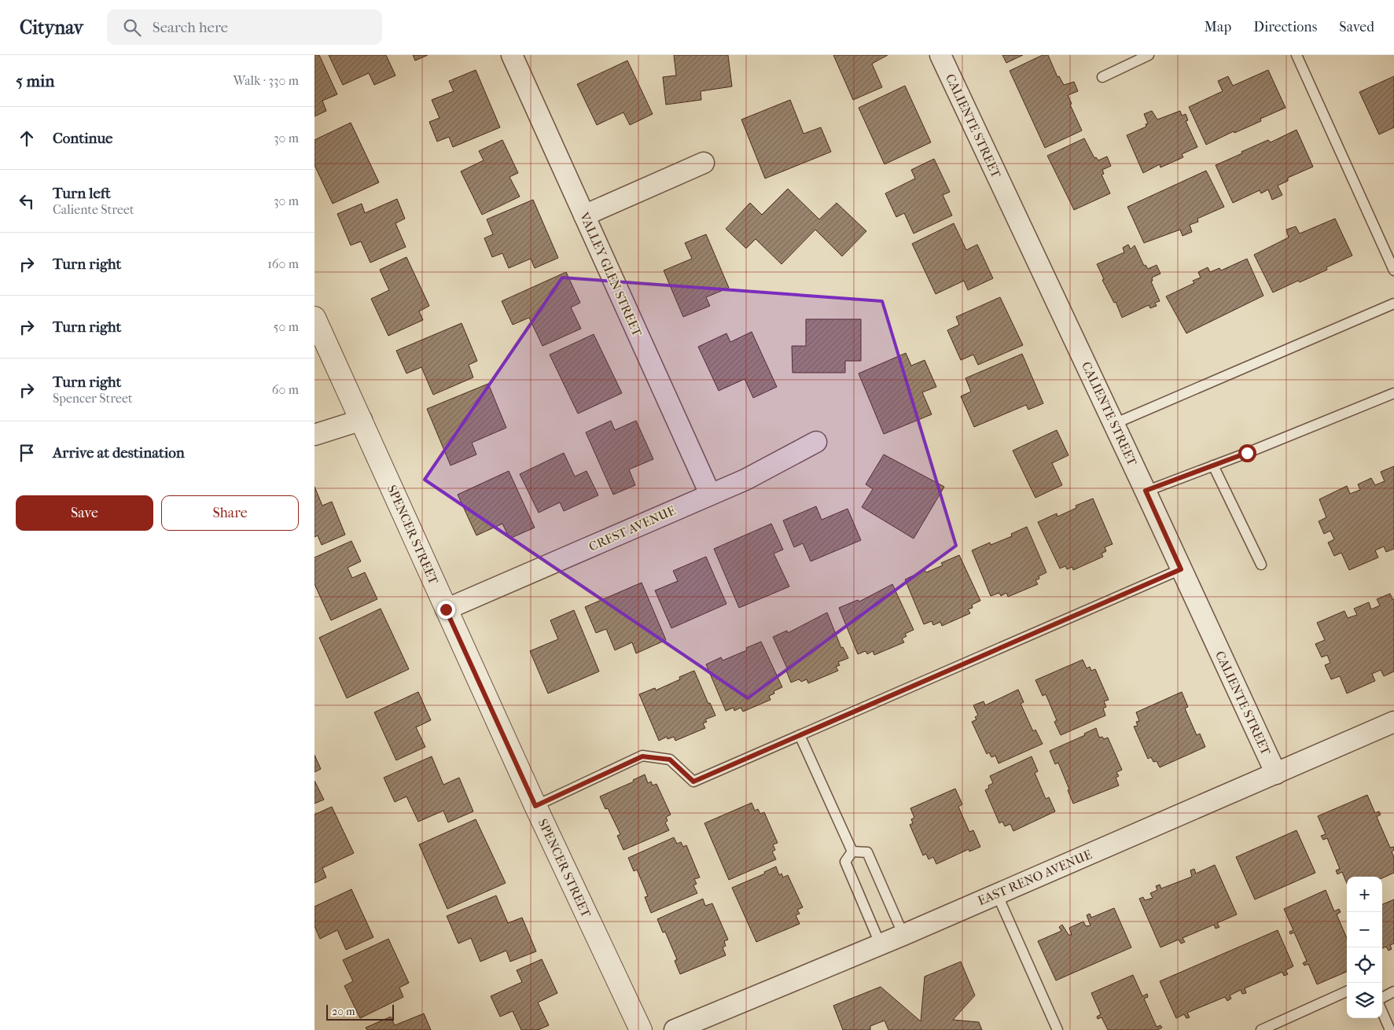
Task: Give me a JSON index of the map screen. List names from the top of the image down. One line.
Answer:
{"streets":{"street":["CALIENTE STREET","VALLEY GLEN STREET","CREST AVENUE","SPENCER STREET","EAST RENO AVENUE"]},"crossings":[["CALIENTE STREET","EAST RENO AVENUE"],["VALLEY GLEN STREET","CREST AVENUE"],["CREST AVENUE","SPENCER STREET"]],"scale_bar":"20 m","page":{"header":"Citynav","search":"Search here","nav":["Map","Directions","Saved"],"heading":["5 min","Walk · 330 m"],"list":[["Continue","30 m"],["Turn left","Caliente Street","30 m"],["Turn right","160 m"],["Turn right","50 m"],["Turn right","Spencer Street","60 m"],"Arrive at destination"],"buttons":["Save","Share"],"map_buttons":["+","−"],"scale":"20 m"}}
